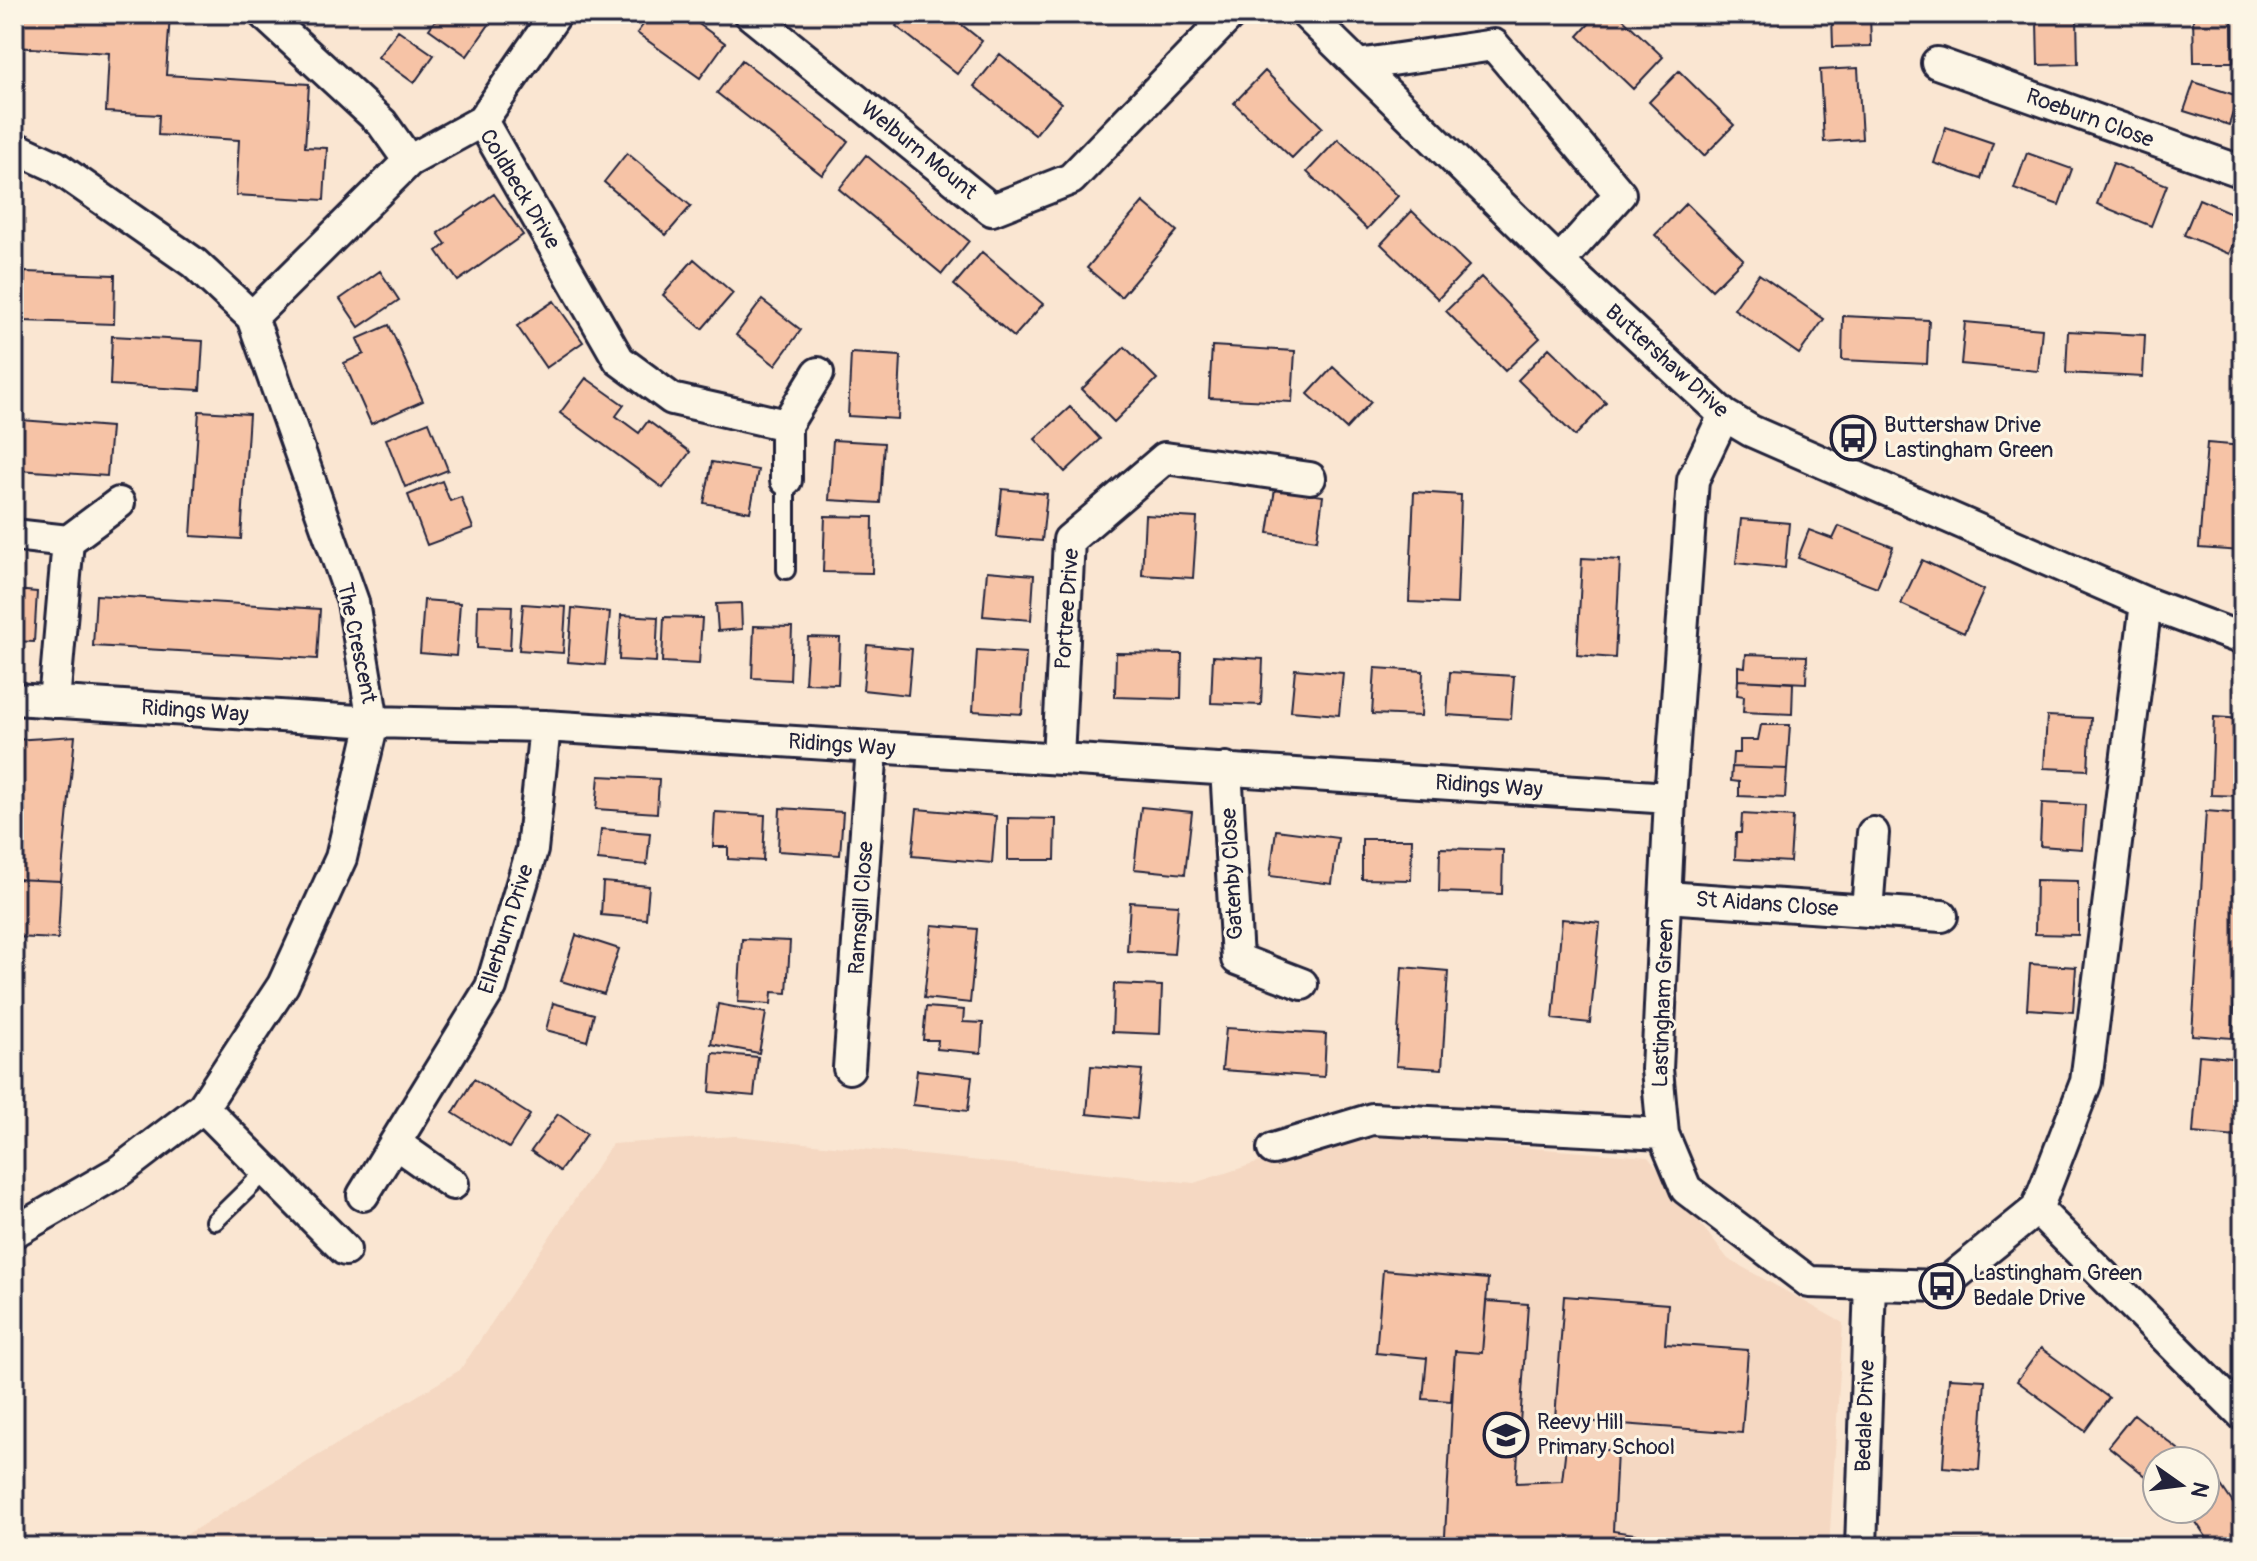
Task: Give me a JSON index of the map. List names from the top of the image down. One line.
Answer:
{"streets":{"street":["Roeburn Close","Welburn Mount","Coldbeck Drive","Buttershaw Drive","Portree Drive","The Crescent","Ridings Way","Gatenby Close","St Aidans Close","Ramsgill Close","Ellerburn Drive","Lastingham Green","Bedale Drive"]},"crossings":[["Coldbeck Drive","The Crescent"],["Buttershaw Drive","Lastingham Green"],["Portree Drive","Ridings Way"],["The Crescent","Ridings Way"],["Ridings Way","Gatenby Close"],["Ridings Way","Ramsgill Close"],["Ridings Way","Ellerburn Drive"],["Ridings Way","Lastingham Green"],["St Aidans Close","Lastingham Green"],["Lastingham Green","Bedale Drive"]],"places":{"bus stop":["Buttershaw Drive Lastingham Green","Lastingham Green Bedale Drive"],"school or university":["Reevy Hill Primary School"]},"north":"right"}
